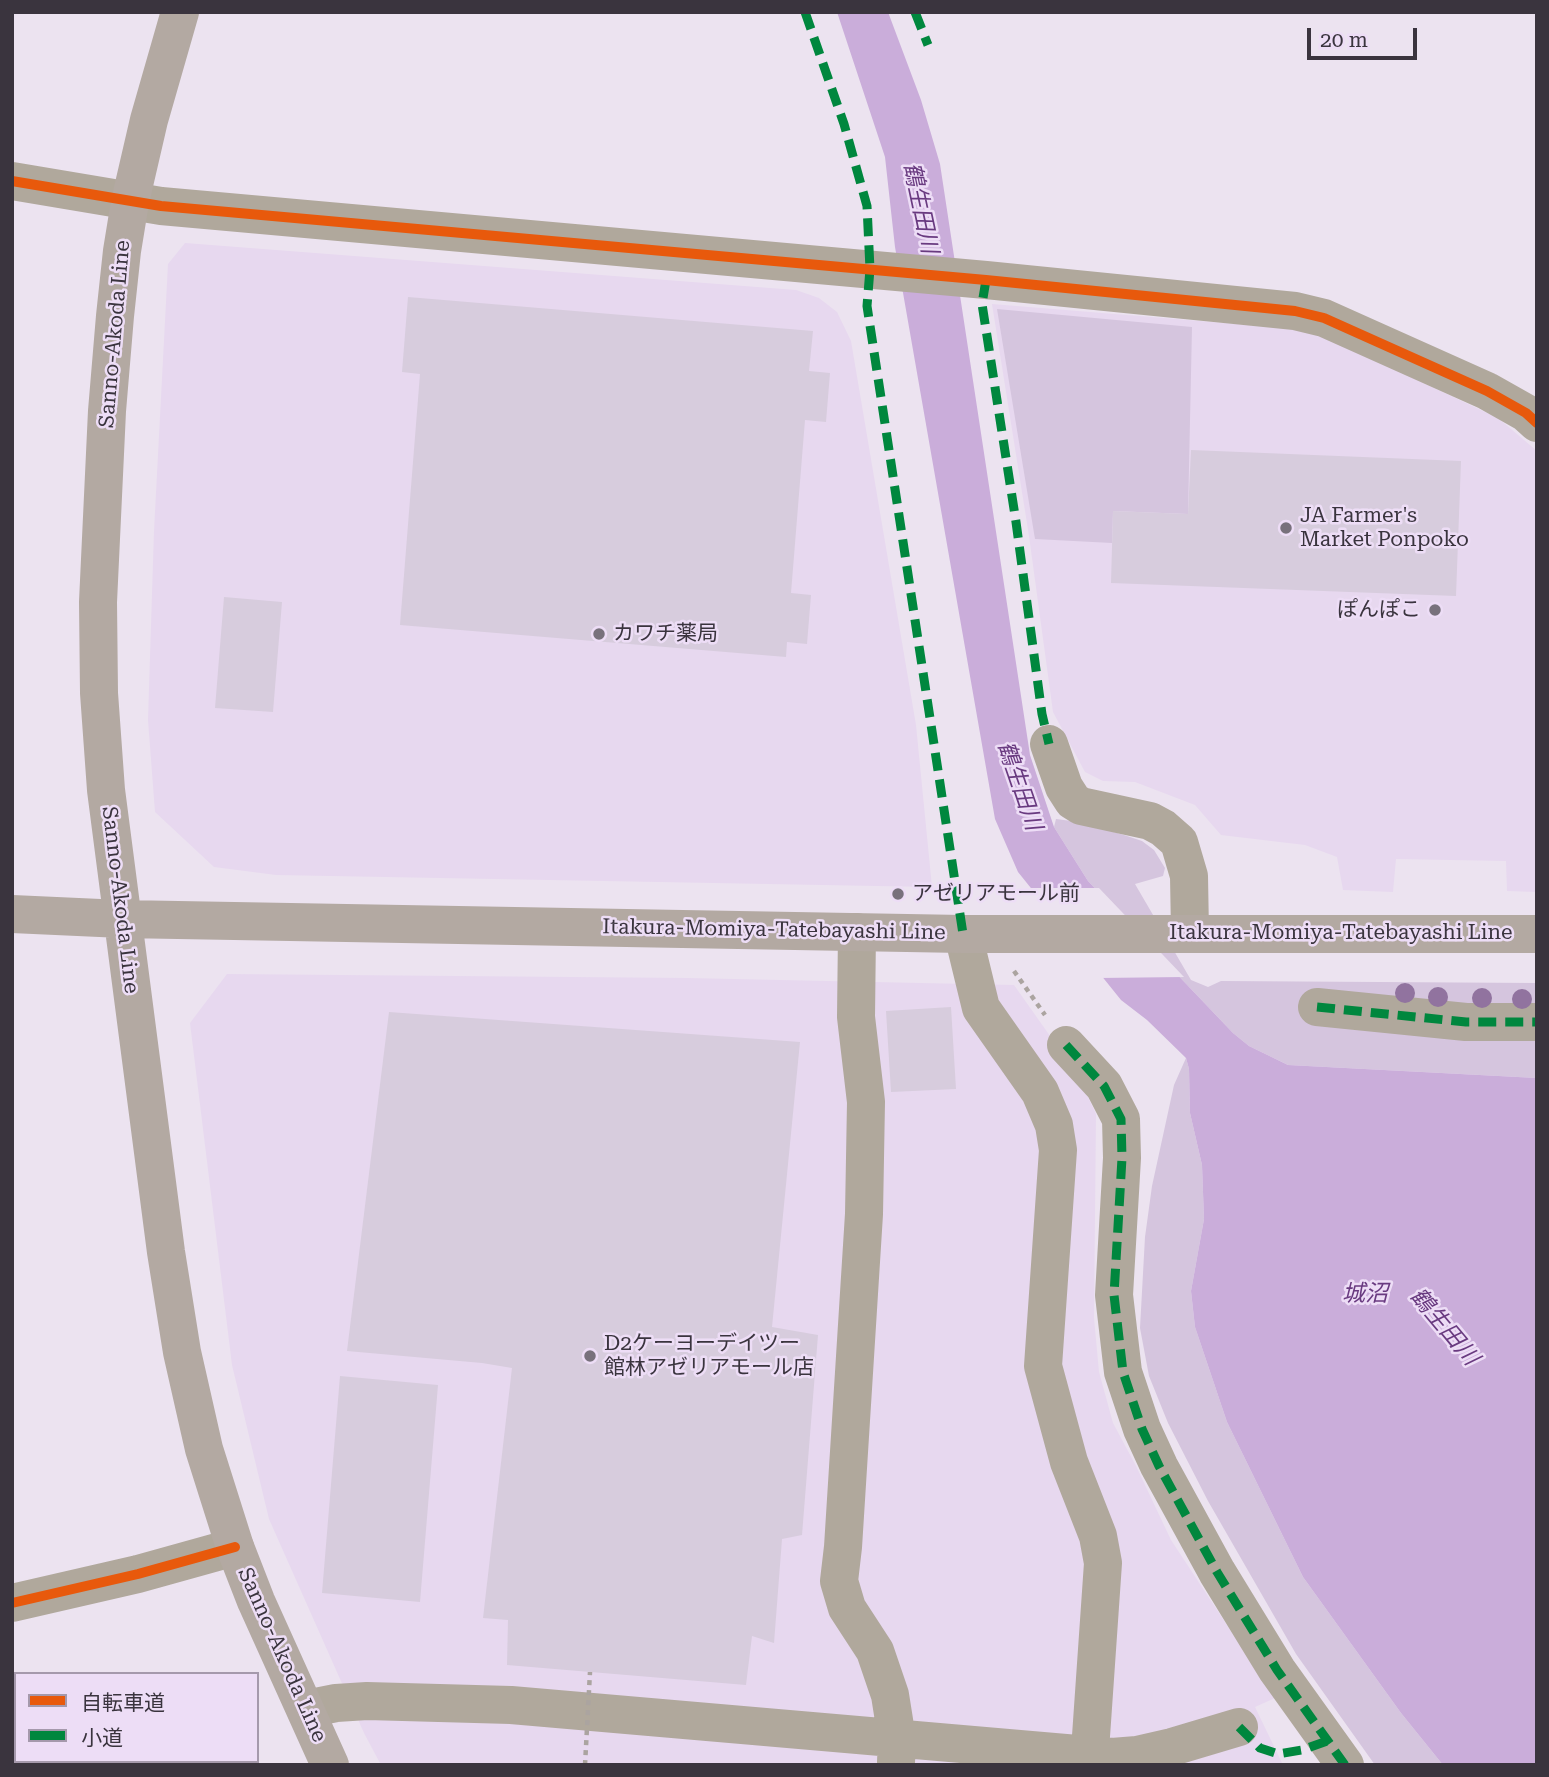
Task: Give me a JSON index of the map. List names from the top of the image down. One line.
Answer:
{"streets":{"main road":["Sanno-Akoda Line","Itakura-Momiya-Tatebayashi Line"]},"crossings":[["Sanno-Akoda Line","Itakura-Momiya-Tatebayashi Line"]],"water":["鶴生田川","城沼"],"places":["JA Farmer's Market Ponpoko","ぽんぽこ","カワチ薬局","アゼリアモール前","D2ケーヨーデイツー 館林アゼリアモール店"],"legend":["自転車道","小道"],"scale_bar":"20 m"}
